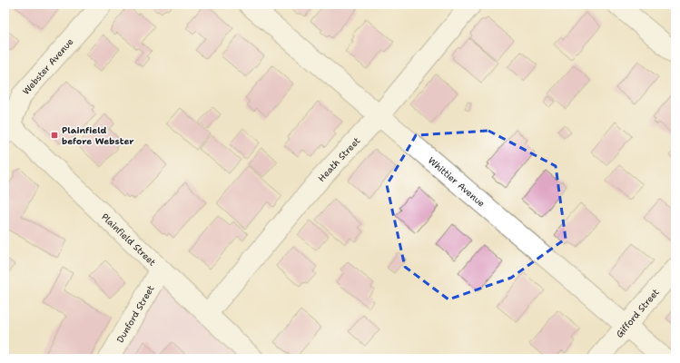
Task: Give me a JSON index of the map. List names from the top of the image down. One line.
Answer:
{"streets":{"street":["Webster Avenue","Heath Street","Whittier Avenue","Plainfield Street","Gifford Street","Dunford Street"]},"crossings":[["Webster Avenue","Plainfield Street"],["Heath Street","Whittier Avenue"],["Heath Street","Plainfield Street"],["Whittier Avenue","Gifford Street"],["Plainfield Street","Dunford Street"]],"places":{"transit":["Plainfield before Webster"]}}
